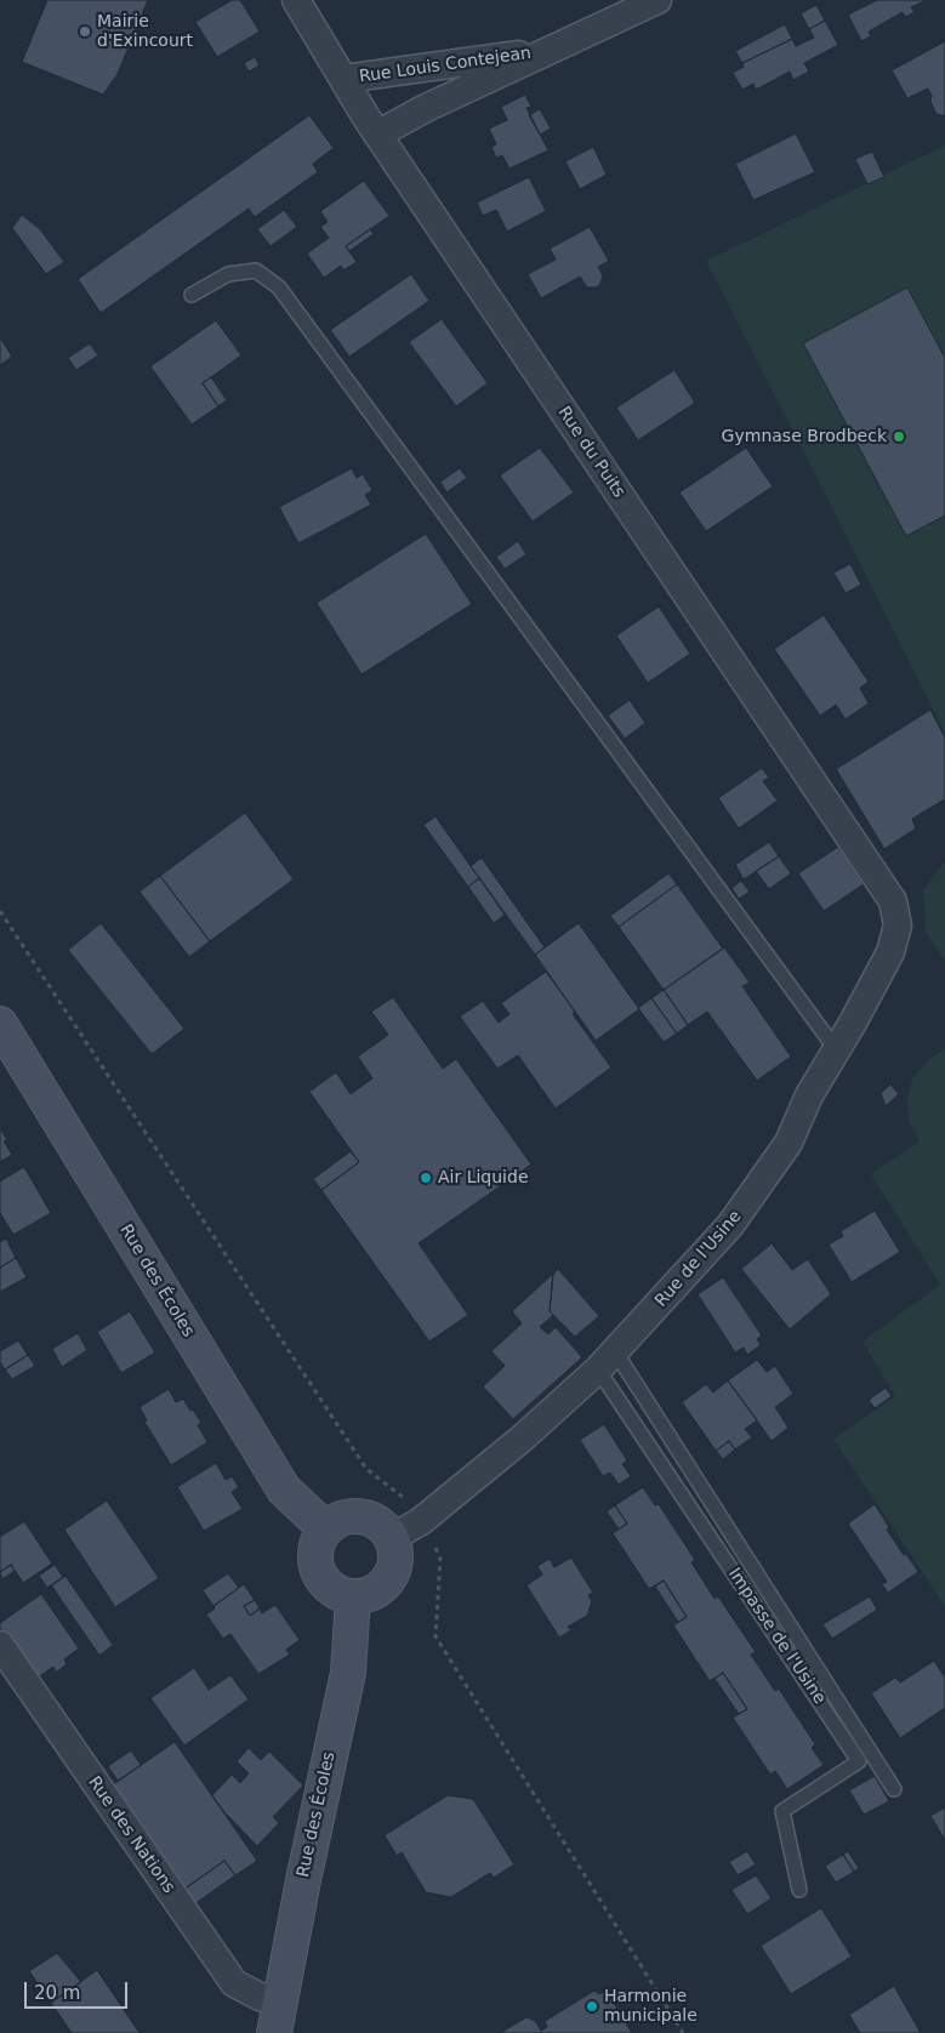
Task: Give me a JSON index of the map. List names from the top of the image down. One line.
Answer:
{"streets":{"street":["Rue Louis Contejean","Rue du Puits","Rue de l'Usine","Rue des Écoles","Rue des Nations"],"lane":["Impasse de l'Usine"]},"crossings":[["Rue Louis Contejean","Rue du Puits"],["Rue du Puits","Rue de l'Usine"],["Rue de l'Usine","Rue des Écoles"],["Rue de l'Usine","Impasse de l'Usine"],["Rue des Écoles","Rue des Nations"]],"places":["Mairie d'Exincourt","Gymnase Brodbeck","Air Liquide","Harmonie municipale"],"scale_bar":"20 m"}
